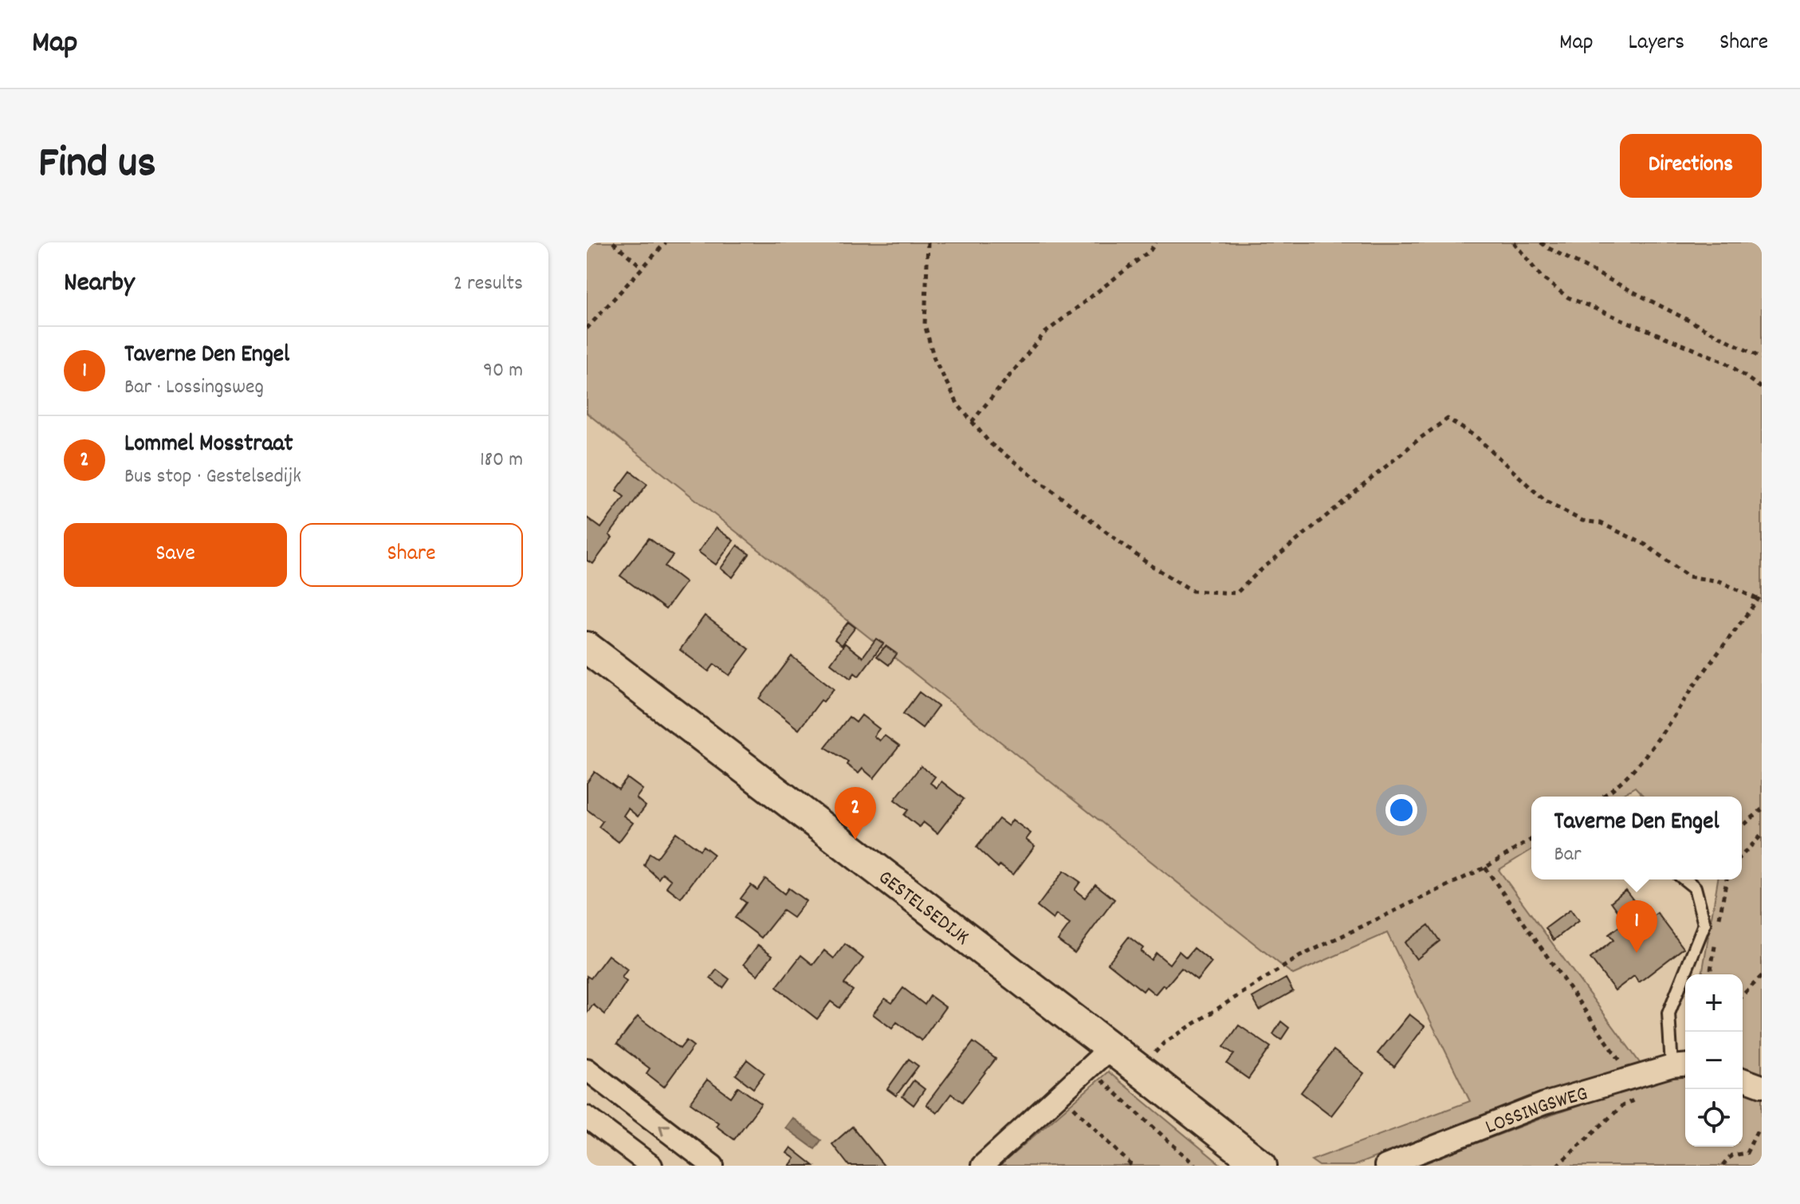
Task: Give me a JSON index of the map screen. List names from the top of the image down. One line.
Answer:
{"streets":{"main road":["GESTELSEDIJK"],"street":["LOSSINGSWEG"]},"page":{"header":"Map","nav":["Map","Layers","Share"],"title":"Find us","buttons":["Directions",["Save","Share"]],"heading":["Nearby","2 results"],"list":[{"mark":"1","name":"Taverne Den Engel","note":"Bar · Lossingsweg","value":"90 m"},{"mark":"2","name":"Lommel Mosstraat","note":"Bus stop · Gestelsedijk","value":"180 m"}],"pins":["2","1"],"popup":["Taverne Den Engel","Bar"],"map_buttons":["+","−"]}}
